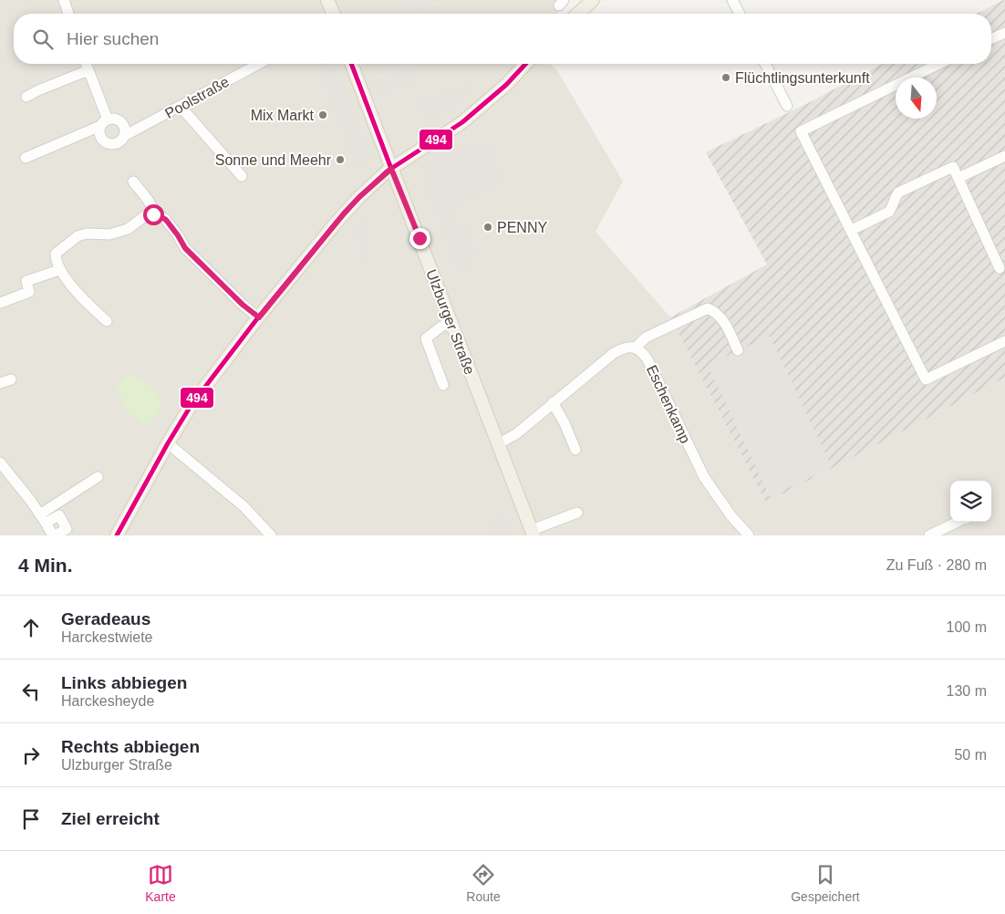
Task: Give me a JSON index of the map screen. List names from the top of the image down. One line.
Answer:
{"streets":{"main road":["Ulzburger Straße"],"street":["Poolstraße","Eschenkamp"]},"places":["Flüchtlingsunterkunft","Mix Markt","Sonne und Meehr","PENNY"],"lines":["transit line 494"],"north":"bottom","page":{"search":"Hier suchen","heading":["4 Min.","Zu Fuß · 280 m"],"list":[["Geradeaus","Harckestwiete","100 m"],["Links abbiegen","Harckesheyde","130 m"],["Rechts abbiegen","Ulzburger Straße","50 m"],"Ziel erreicht"],"nav":["Karte","Route","Gespeichert"]}}
